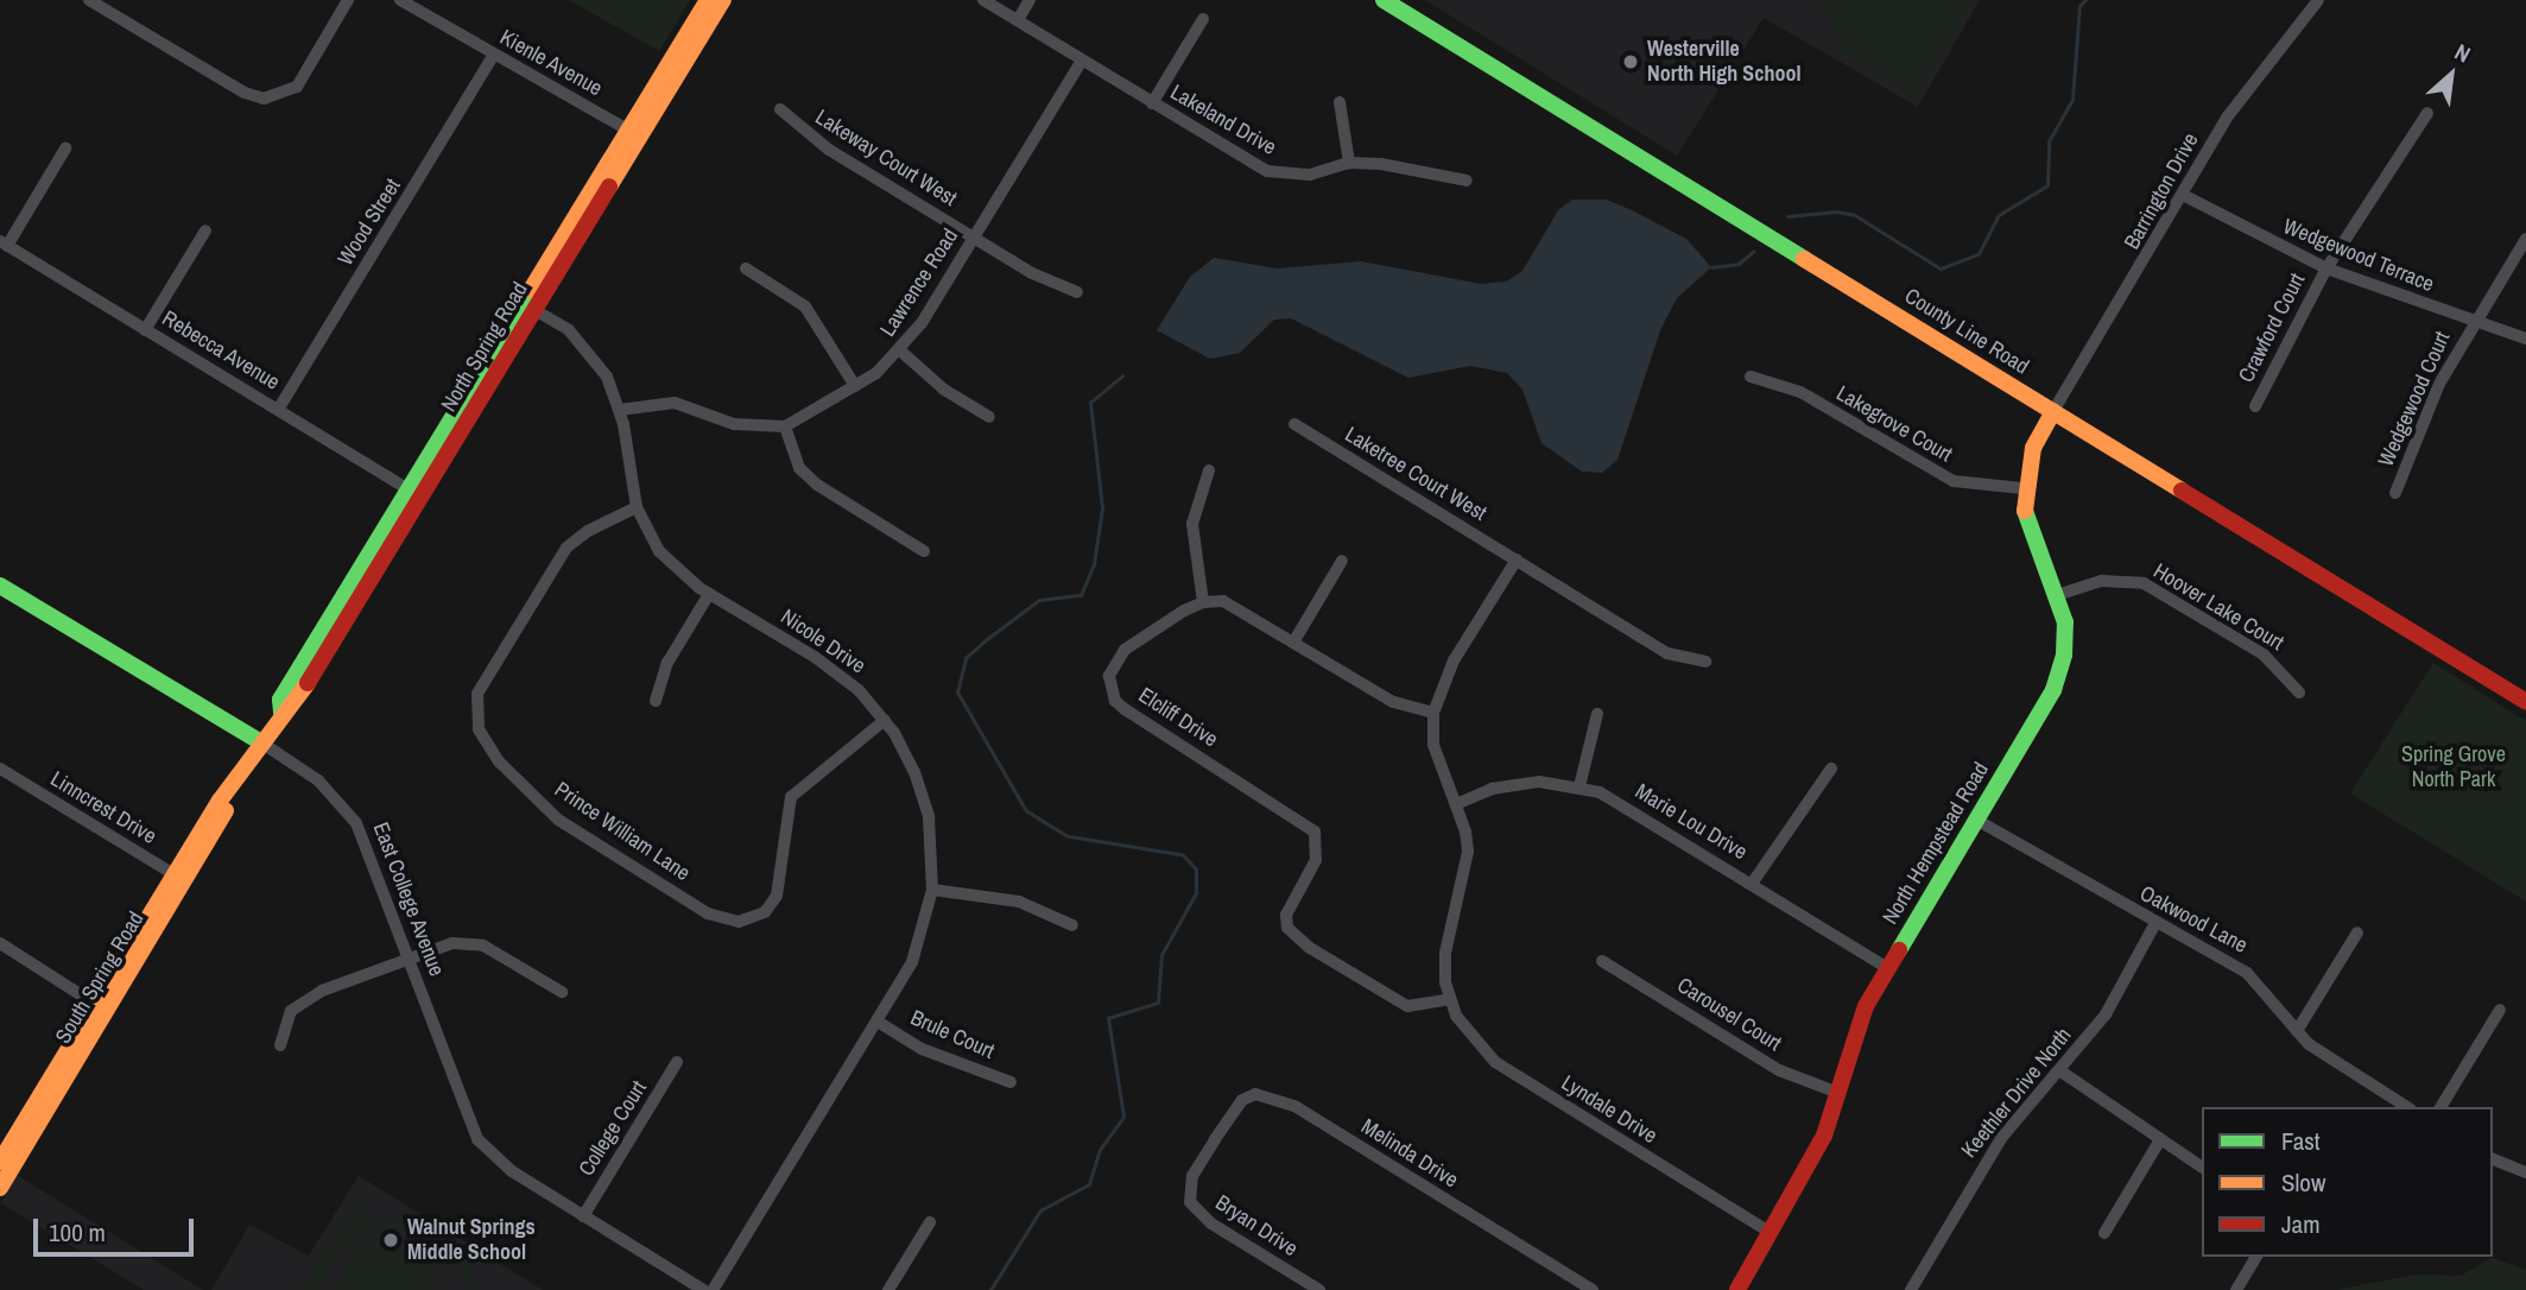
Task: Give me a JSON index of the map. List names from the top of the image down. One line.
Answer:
{"streets":{"main road":["County Line Road","North Spring Road","North Hempstead Road","East College Avenue","South Spring Road"],"street":["Kienle Avenue","Lakeland Drive","Lakeway Court West","Barrington Drive","Wood Street","Wedgewood Terrace","Lawrence Road","Crawford Court","Rebecca Avenue","Wedgewood Court","Lakegrove Court","Laketree Court West","Hoover Lake Court","Nicole Drive","Elcliff Drive","Linncrest Drive","Marie Lou Drive","Prince William Lane","Oakwood Lane","Carousel Court","Brule Court","Keethler Drive North","Lyndale Drive","College Court","Melinda Drive","Bryan Drive"]},"crossings":[["Kienle Avenue","Wood Street"],["Kienle Avenue","North Spring Road"],["Lakeland Drive","Lawrence Road"],["Lakeway Court West","Lawrence Road"],["Barrington Drive","Wedgewood Terrace"],["Barrington Drive","County Line Road"],["Barrington Drive","North Hempstead Road"],["Wood Street","Rebecca Avenue"],["Wedgewood Terrace","Crawford Court"],["Wedgewood Terrace","Wedgewood Court"],["County Line Road","North Hempstead Road"],["North Spring Road","Rebecca Avenue"],["North Spring Road","Nicole Drive"],["North Spring Road","East College Avenue"],["North Spring Road","South Spring Road"],["Lakegrove Court","North Hempstead Road"],["Hoover Lake Court","North Hempstead Road"],["Nicole Drive","Prince William Lane"],["Nicole Drive","Brule Court"],["Elcliff Drive","Lyndale Drive"],["Linncrest Drive","South Spring Road"],["Marie Lou Drive","North Hempstead Road"],["North Hempstead Road","Oakwood Lane"],["North Hempstead Road","Carousel Court"],["North Hempstead Road","Lyndale Drive"],["East College Avenue","South Spring Road"],["East College Avenue","College Court"],["Oakwood Lane","Keethler Drive North"],["Melinda Drive","Bryan Drive"]],"parks":["Spring Grove North Park"],"places":["Westerville North High School","Walnut Springs Middle School"],"legend":["Fast","Slow","Jam"],"scale_bar":"100 m","north":"top right"}
